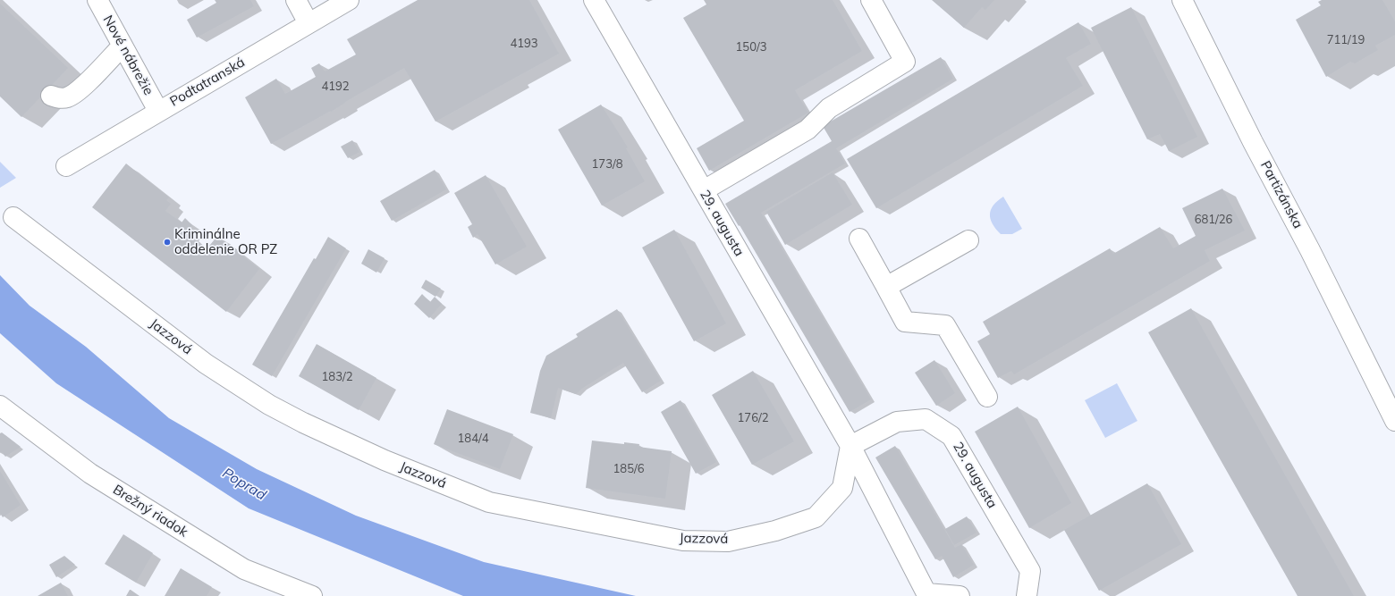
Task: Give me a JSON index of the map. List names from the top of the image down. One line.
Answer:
{"streets":{"street":["Nové nábrežie","Podtatranská","Partizánska","29. augusta","Jazzová","Brežný riadok"]},"crossings":[["Nové nábrežie","Podtatranská"],["29. augusta","Jazzová"]],"water":["Poprad"],"places":["Kriminálne oddelenie OR PZ"],"house_numbers":["711/19","4193","150/3","4192","173/8","681/26","183/2","176/2","184/4","185/6"]}
